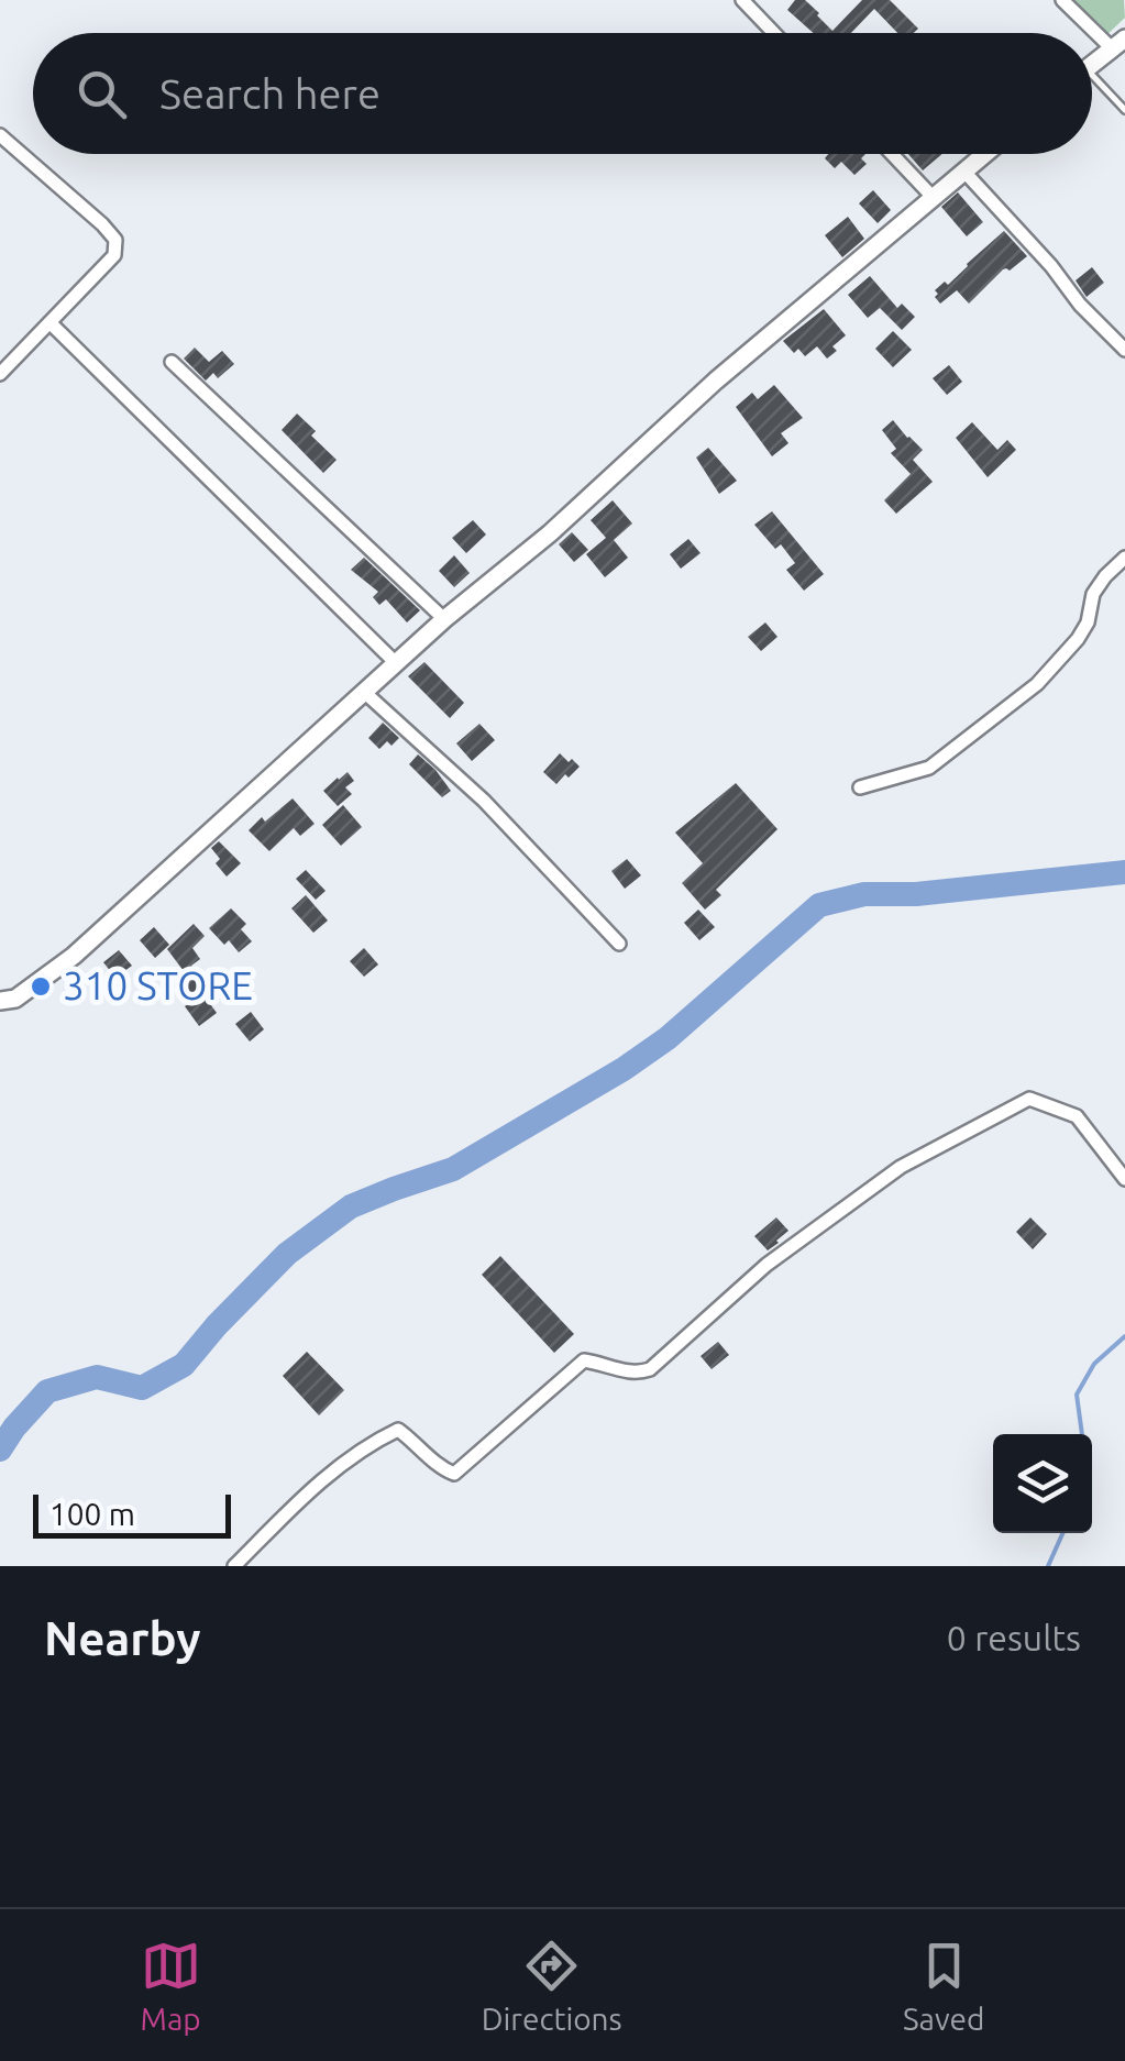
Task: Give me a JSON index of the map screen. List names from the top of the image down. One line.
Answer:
{"places":["310 STORE"],"scale_bar":"100 m","page":{"search":"Search here","scale":"100 m","heading":["Nearby","0 results"],"nav":["Map","Directions","Saved"]}}
